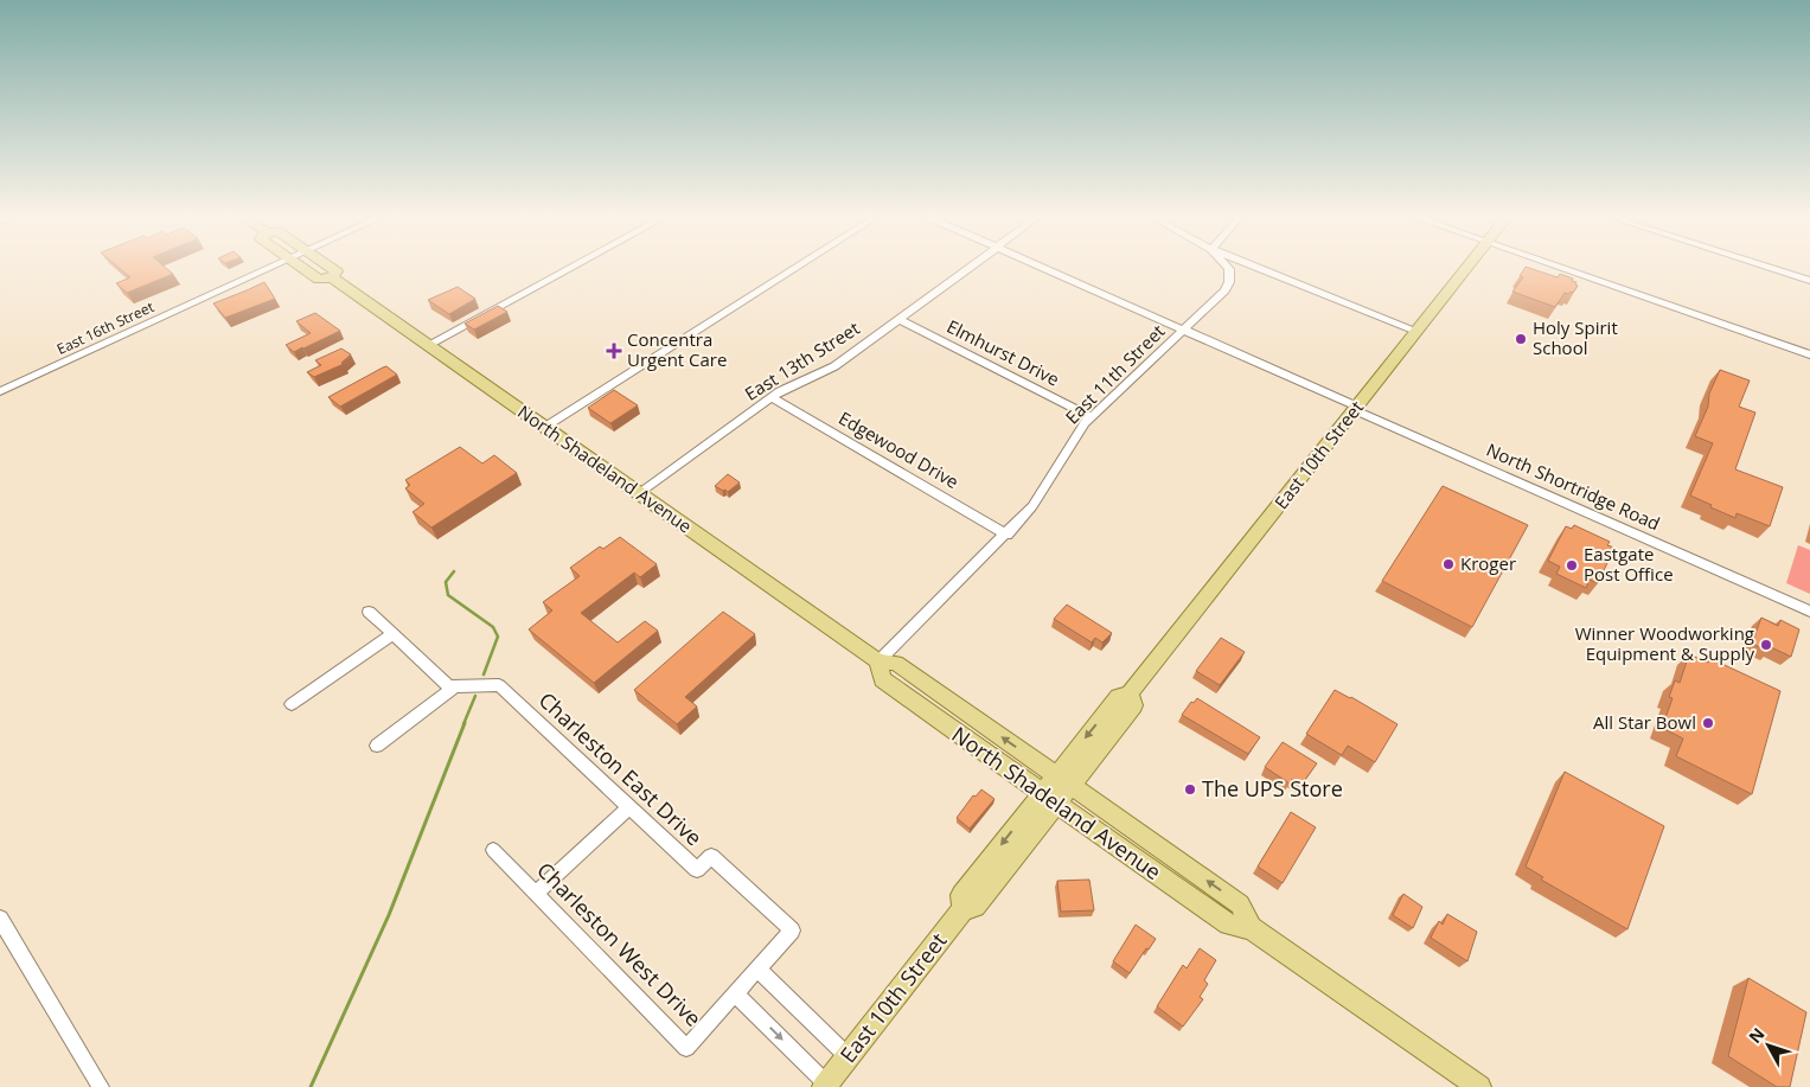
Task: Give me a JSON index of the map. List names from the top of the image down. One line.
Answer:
{"streets":{"main road":["East 10th Street","North Shadeland Avenue"],"street":["East 16th Street","Elmhurst Drive","East 13th Street","East 11th Street","Edgewood Drive","North Shortridge Road","Charleston East Drive","Charleston West Drive"]},"crossings":[["Elmhurst Drive","East 13th Street"],["Elmhurst Drive","East 11th Street"],["East 13th Street","Edgewood Drive"],["East 13th Street","North Shadeland Avenue"],["East 11th Street","Edgewood Drive"],["East 11th Street","North Shadeland Avenue"],["East 11th Street","North Shortridge Road"],["East 10th Street","North Shadeland Avenue"],["East 10th Street","North Shortridge Road"],["Charleston East Drive","Charleston West Drive"]],"places":{"other":["Holy Spirit School","Kroger","Eastgate Post Office","Winner Woodworking Equipment & Supply","All Star Bowl","The UPS Store"],"health":["Concentra Urgent Care"]},"north":"top left"}
